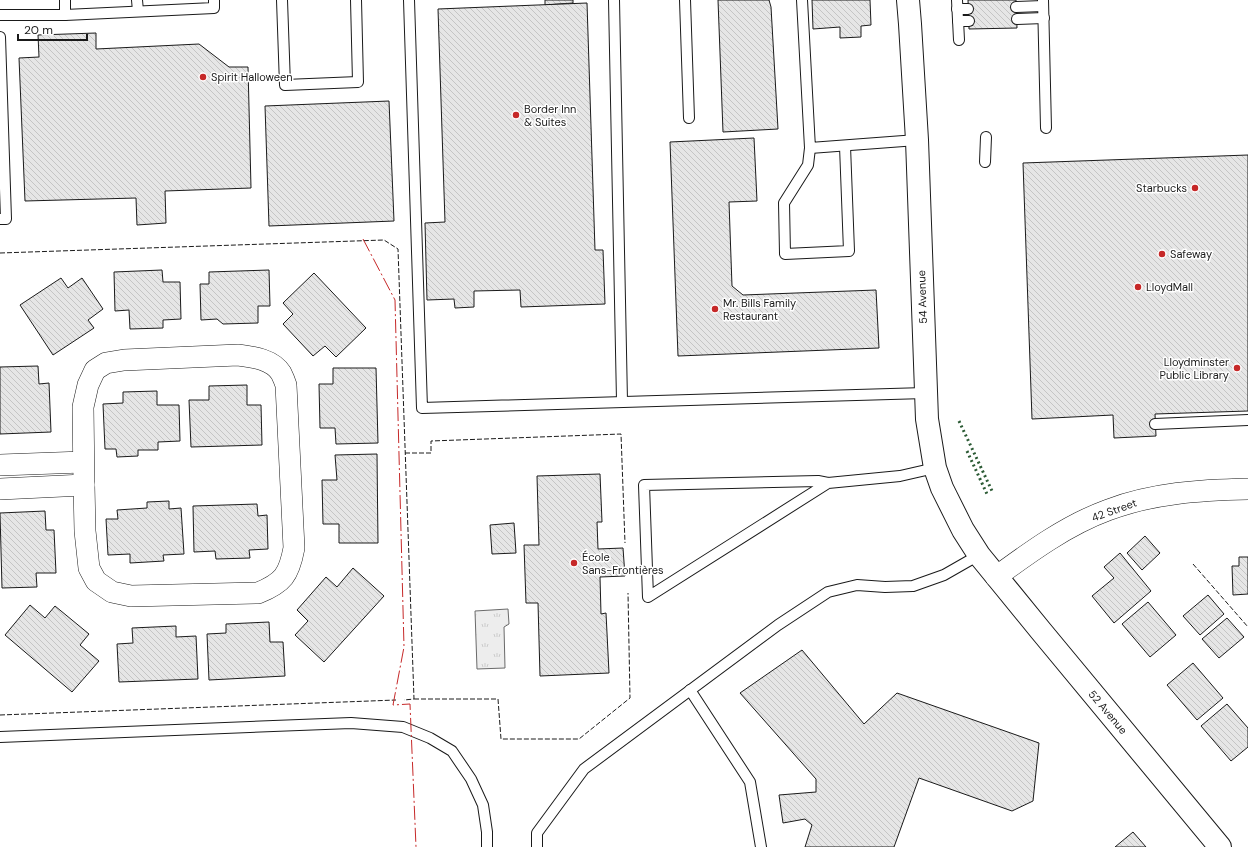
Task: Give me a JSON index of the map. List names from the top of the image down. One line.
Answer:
{"streets":{"street":["54 Avenue","42 Street","52 Avenue"]},"crossings":[["54 Avenue","42 Street"],["54 Avenue","52 Avenue"],["42 Street","52 Avenue"]],"places":["Spirit Halloween","Border Inn & Suites","Starbucks","Safeway","LloydMall","Mr. Bills Family Restaurant","Lloydminster Public Library","École Sans-Frontières"],"scale_bar":"20 m"}
